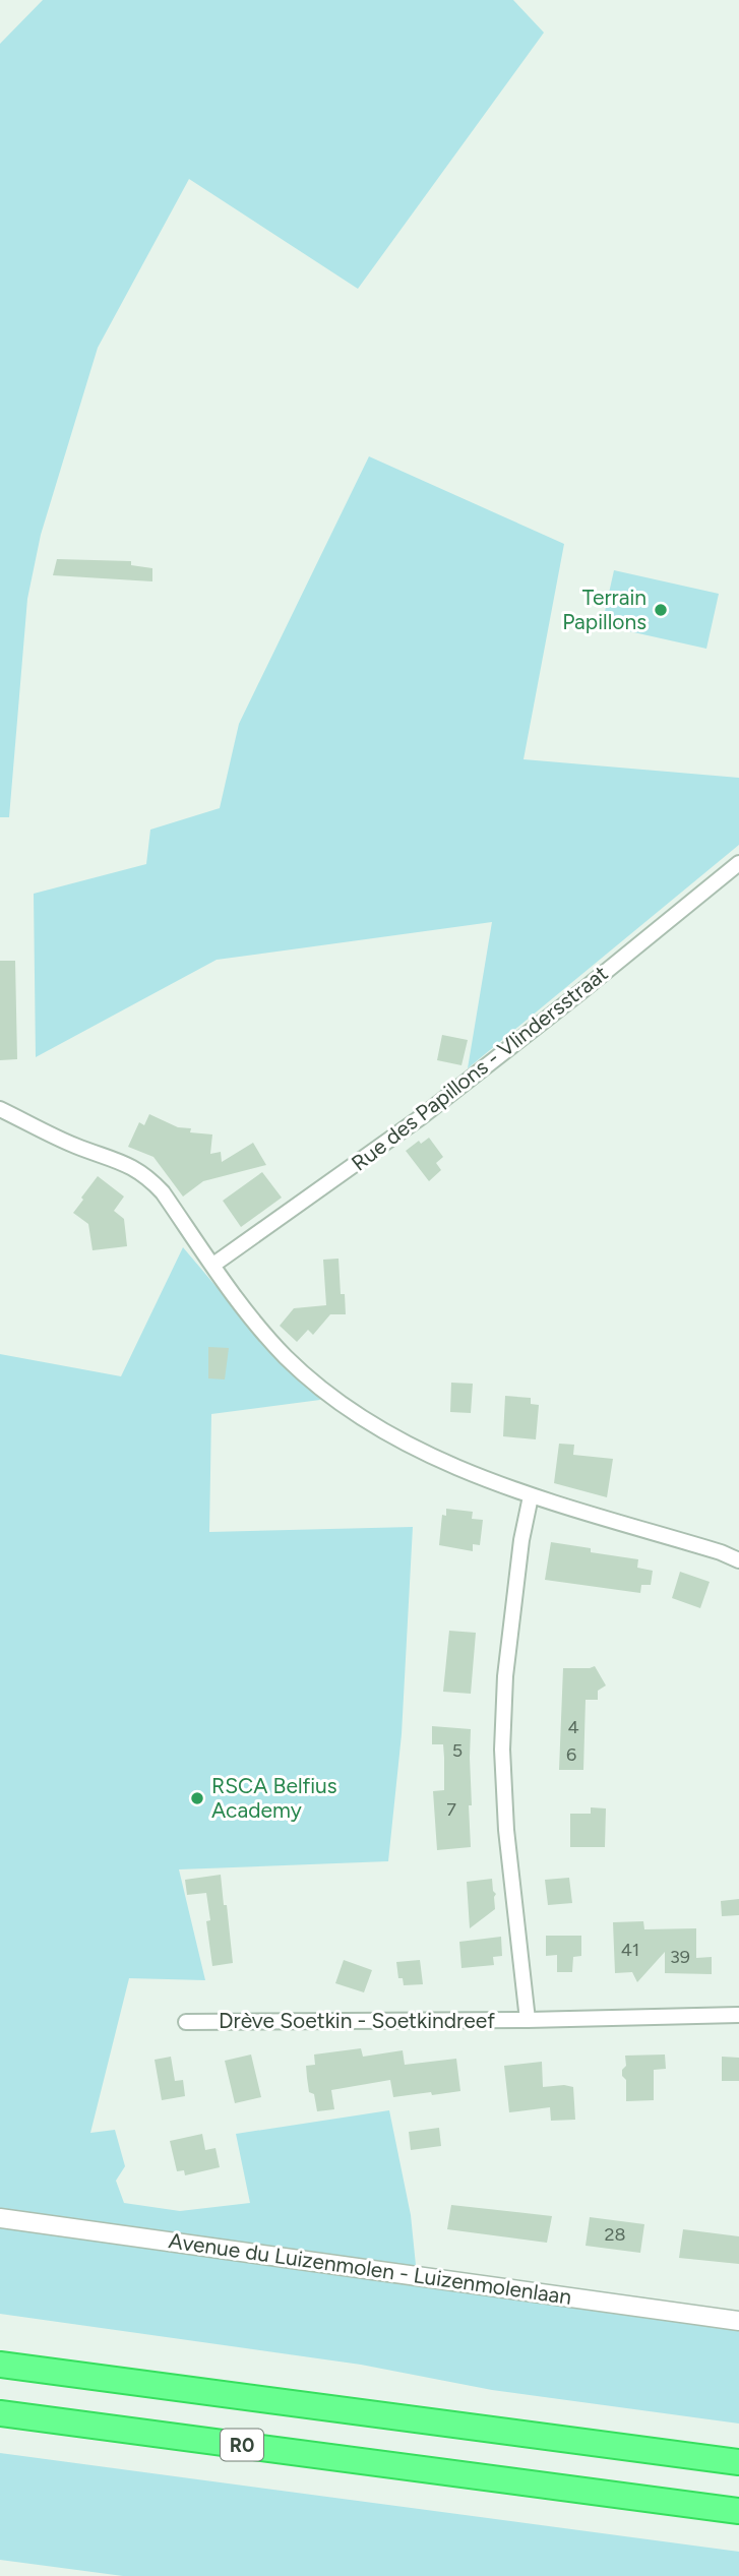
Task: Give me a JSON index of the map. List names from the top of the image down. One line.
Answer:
{"streets":{"highway":["R0"],"street":["Rue des Papillons - Vlindersstraat","Drève Soetkin - Soetkindreef","Avenue du Luizenmolen - Luizenmolenlaan"]},"places":["Terrain Papillons","RSCA Belfius Academy"],"house_numbers":["4","5","6","7","41","39","28"]}
